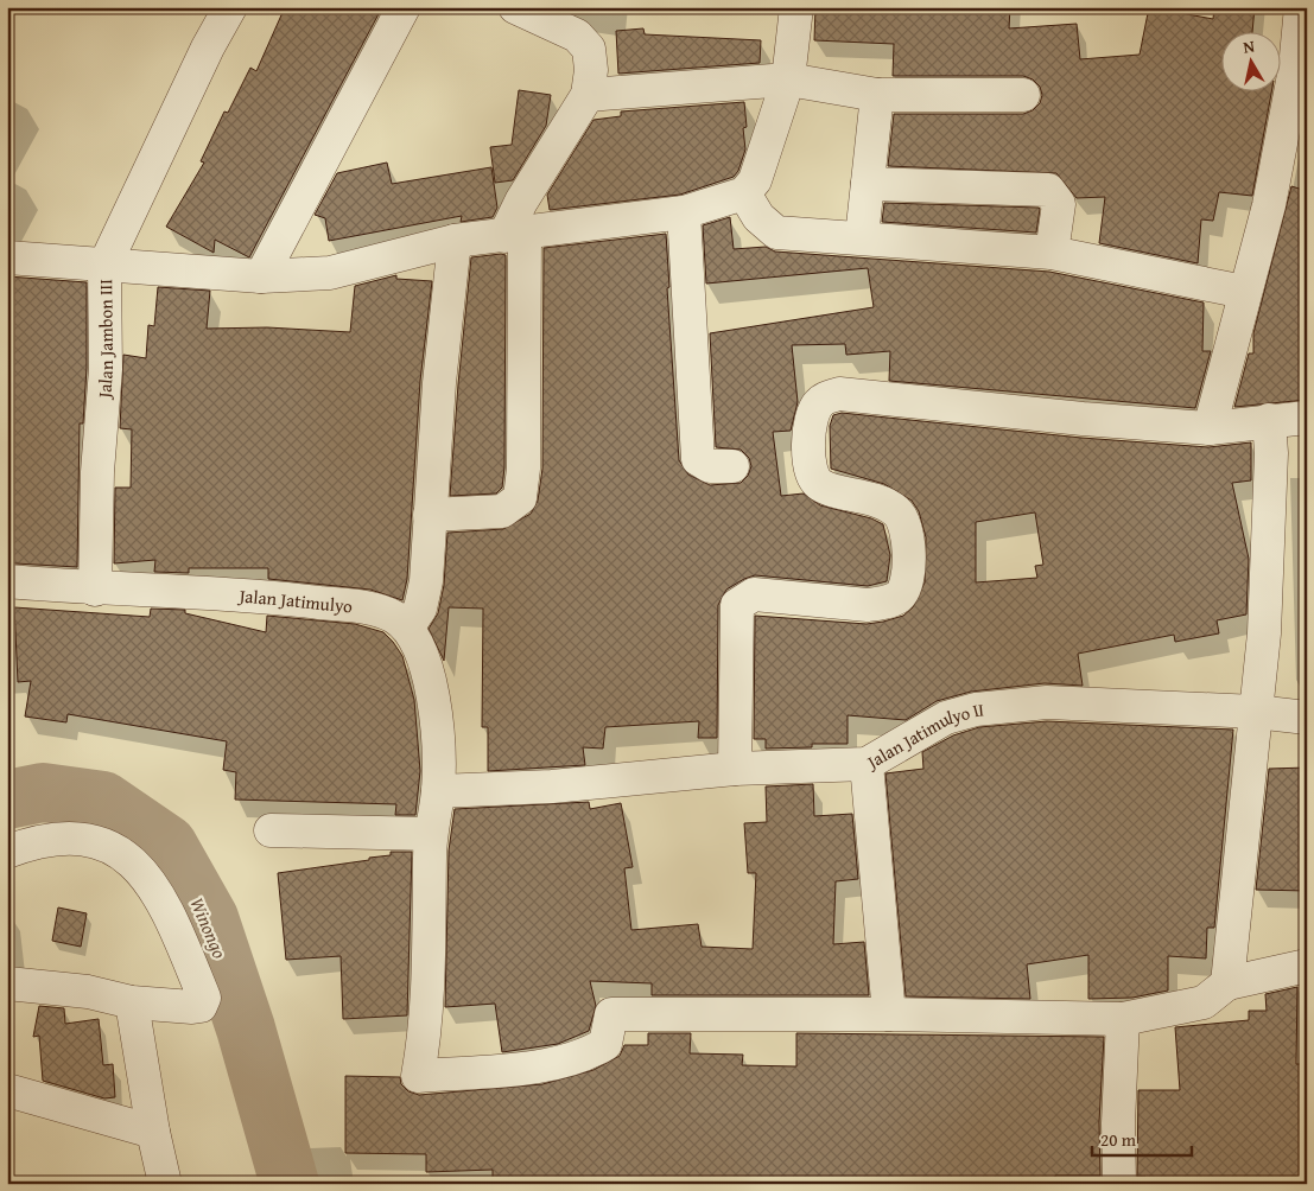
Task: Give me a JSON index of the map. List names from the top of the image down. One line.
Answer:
{"streets":{"street":["Jalan Jambon III","Jalan Jatimulyo","Jalan Jatimulyo II"]},"crossings":[["Jalan Jambon III","Jalan Jatimulyo"]],"water":["Winongo"],"scale_bar":"20 m","north":"top"}
